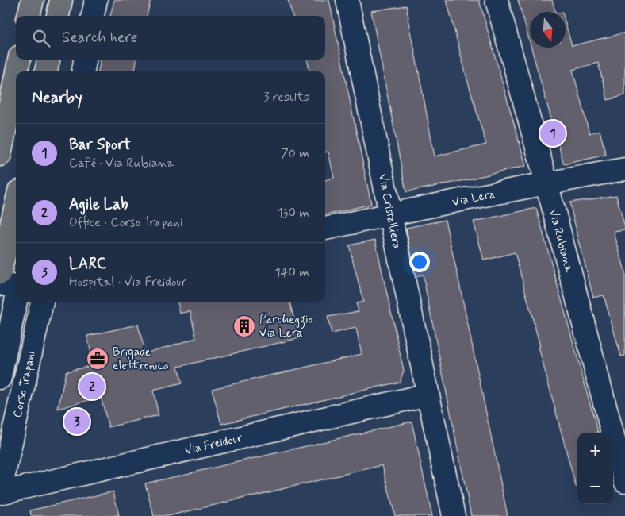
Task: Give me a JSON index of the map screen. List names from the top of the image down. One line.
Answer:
{"streets":{"street":["Via Lera","Via Cristalliera","Via Rubiana","Corso Trapani","Via Freidour"]},"crossings":[["Via Lera","Via Cristalliera"],["Via Lera","Via Rubiana"],["Via Cristalliera","Via Freidour"],["Corso Trapani","Via Freidour"]],"places":{"building":["Parcheggio Via Lera"],"office":["Brigade elettronica"]},"north":"bottom","page":{"search":"Search here","heading":["Nearby","3 results"],"pins":["1","2","3"],"list":[{"mark":"1","name":"Bar Sport","note":"Café · Via Rubiana","value":"70 m"},{"mark":"2","name":"Agile Lab","note":"Office · Corso Trapani","value":"130 m"},{"mark":"3","name":"LARC","note":"Hospital · Via Freidour","value":"140 m"}],"map_buttons":["+","−"]}}
